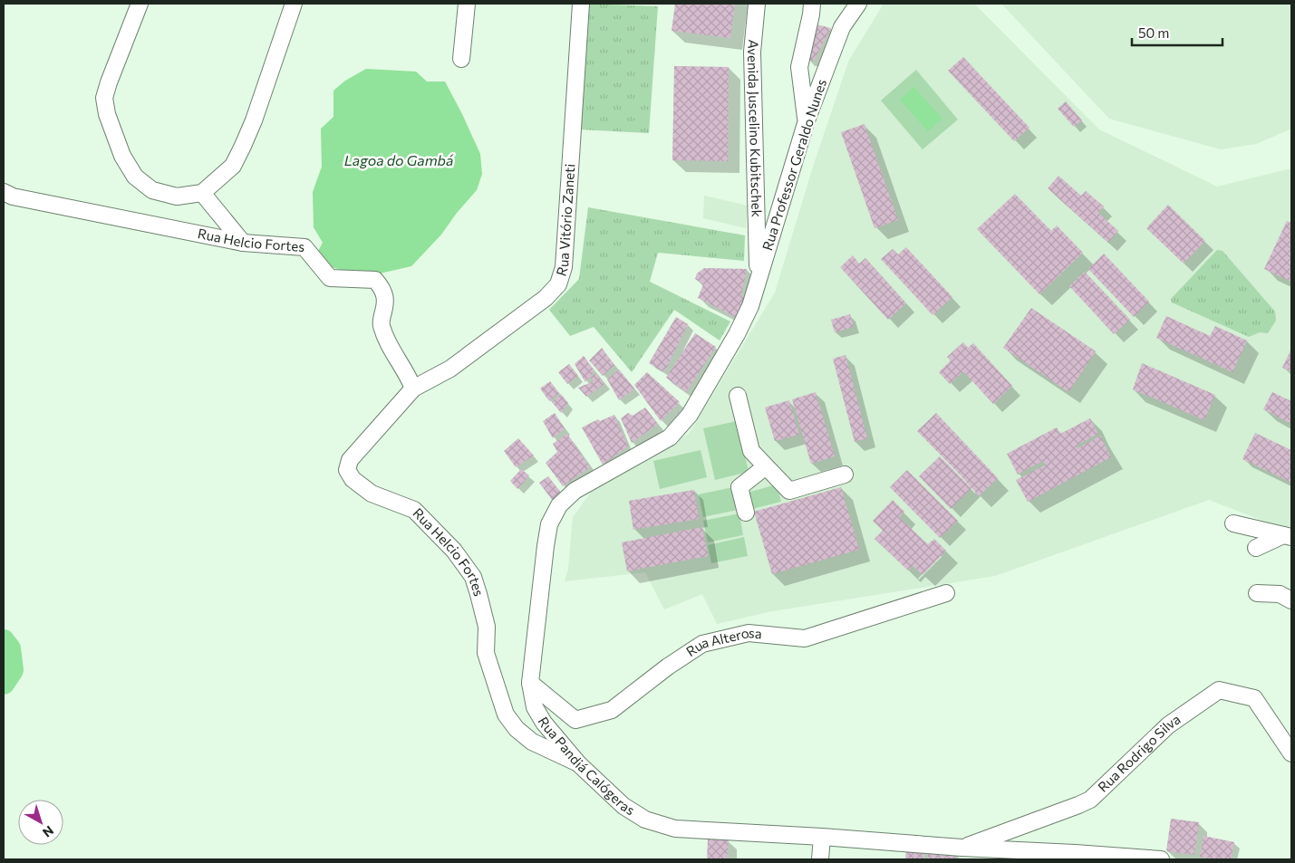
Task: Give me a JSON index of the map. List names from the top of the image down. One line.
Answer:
{"streets":{"street":["Avenida Juscelino Kubitschek","Rua Professor Geraldo Nunes","Rua Vitório Zaneti","Rua Helcio Fortes","Rua Alterosa","Rua Rodrigo Silva","Rua Pandiá Calógeras"]},"crossings":[["Avenida Juscelino Kubitschek","Rua Professor Geraldo Nunes"],["Avenida Juscelino Kubitschek","Rua Pandiá Calógeras"],["Rua Professor Geraldo Nunes","Rua Pandiá Calógeras"],["Rua Vitório Zaneti","Rua Helcio Fortes"],["Rua Helcio Fortes","Rua Pandiá Calógeras"],["Rua Alterosa","Rua Pandiá Calógeras"],["Rua Rodrigo Silva","Rua Pandiá Calógeras"]],"water":["Lagoa do Gambá"],"scale_bar":"50 m","north":"bottom right"}
